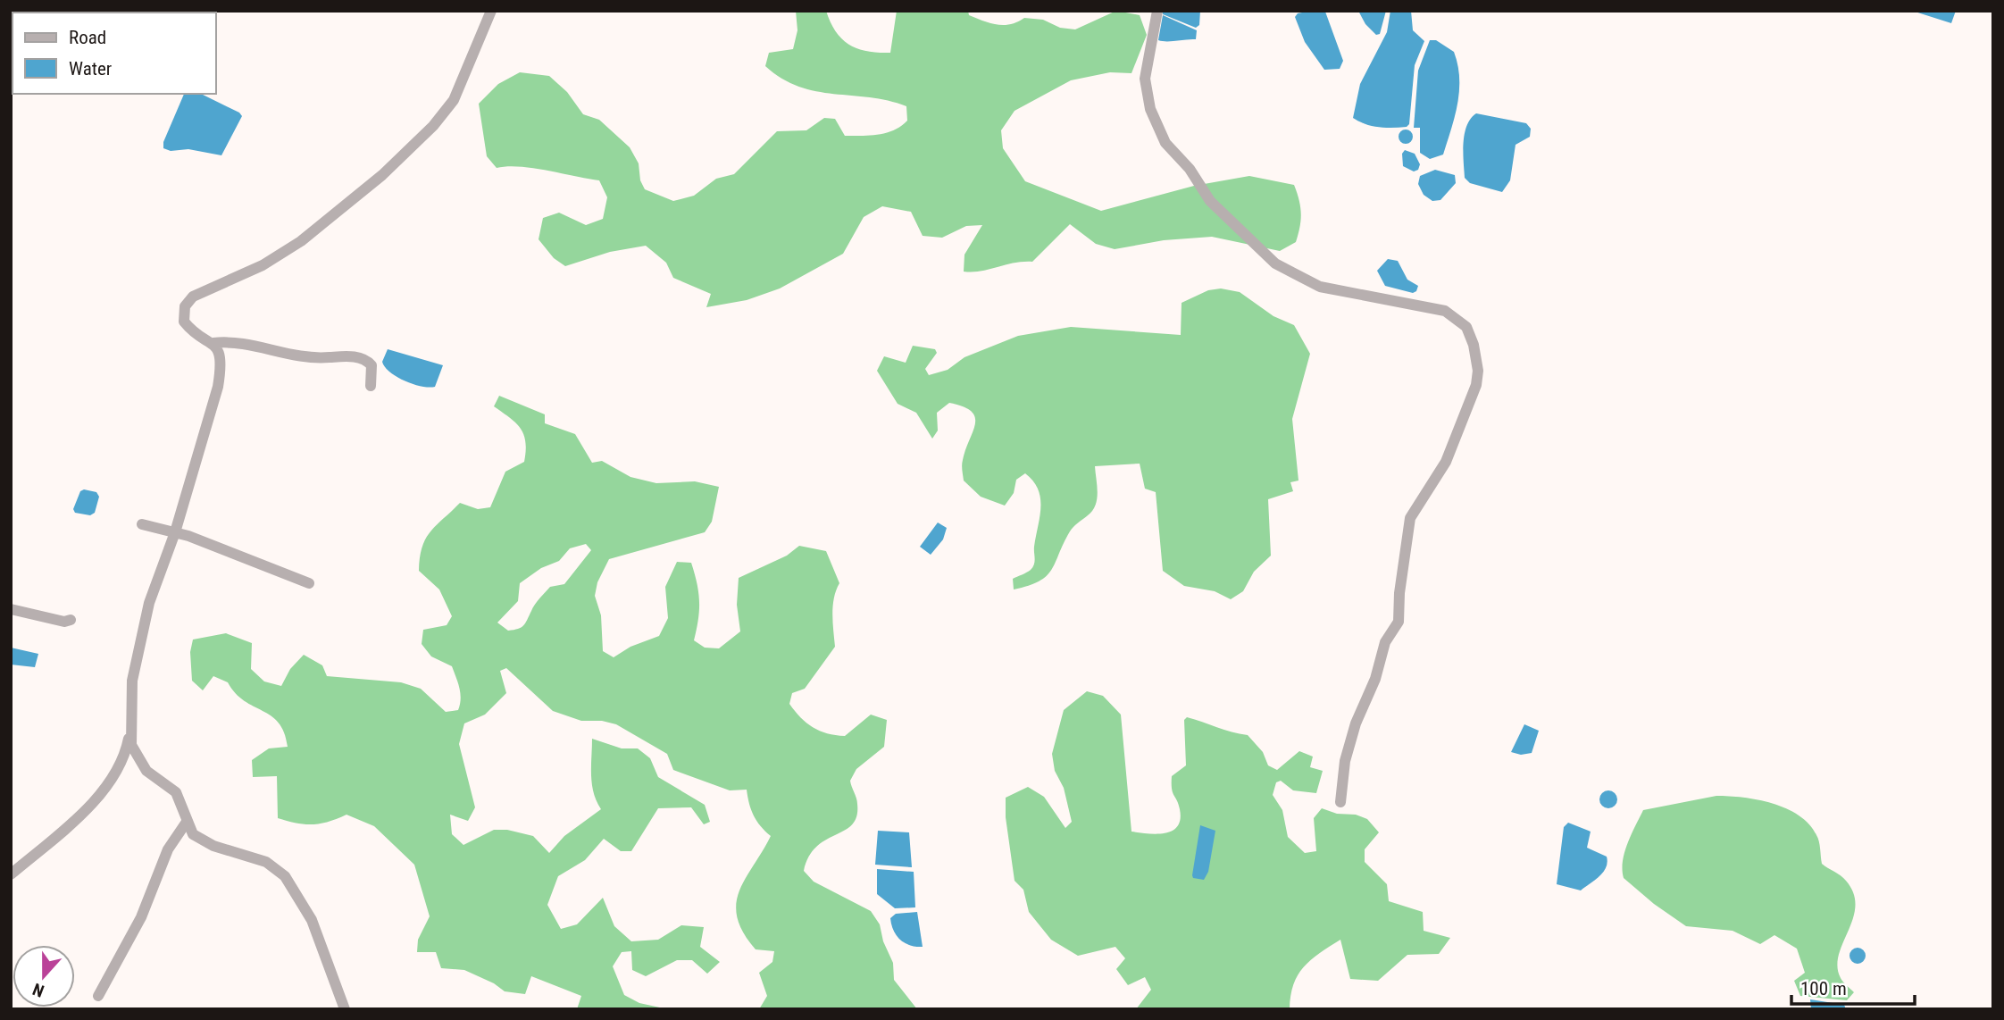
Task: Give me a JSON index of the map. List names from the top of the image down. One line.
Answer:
{"legend":["Road","Water"],"scale_bar":"100 m","north":"bottom"}
